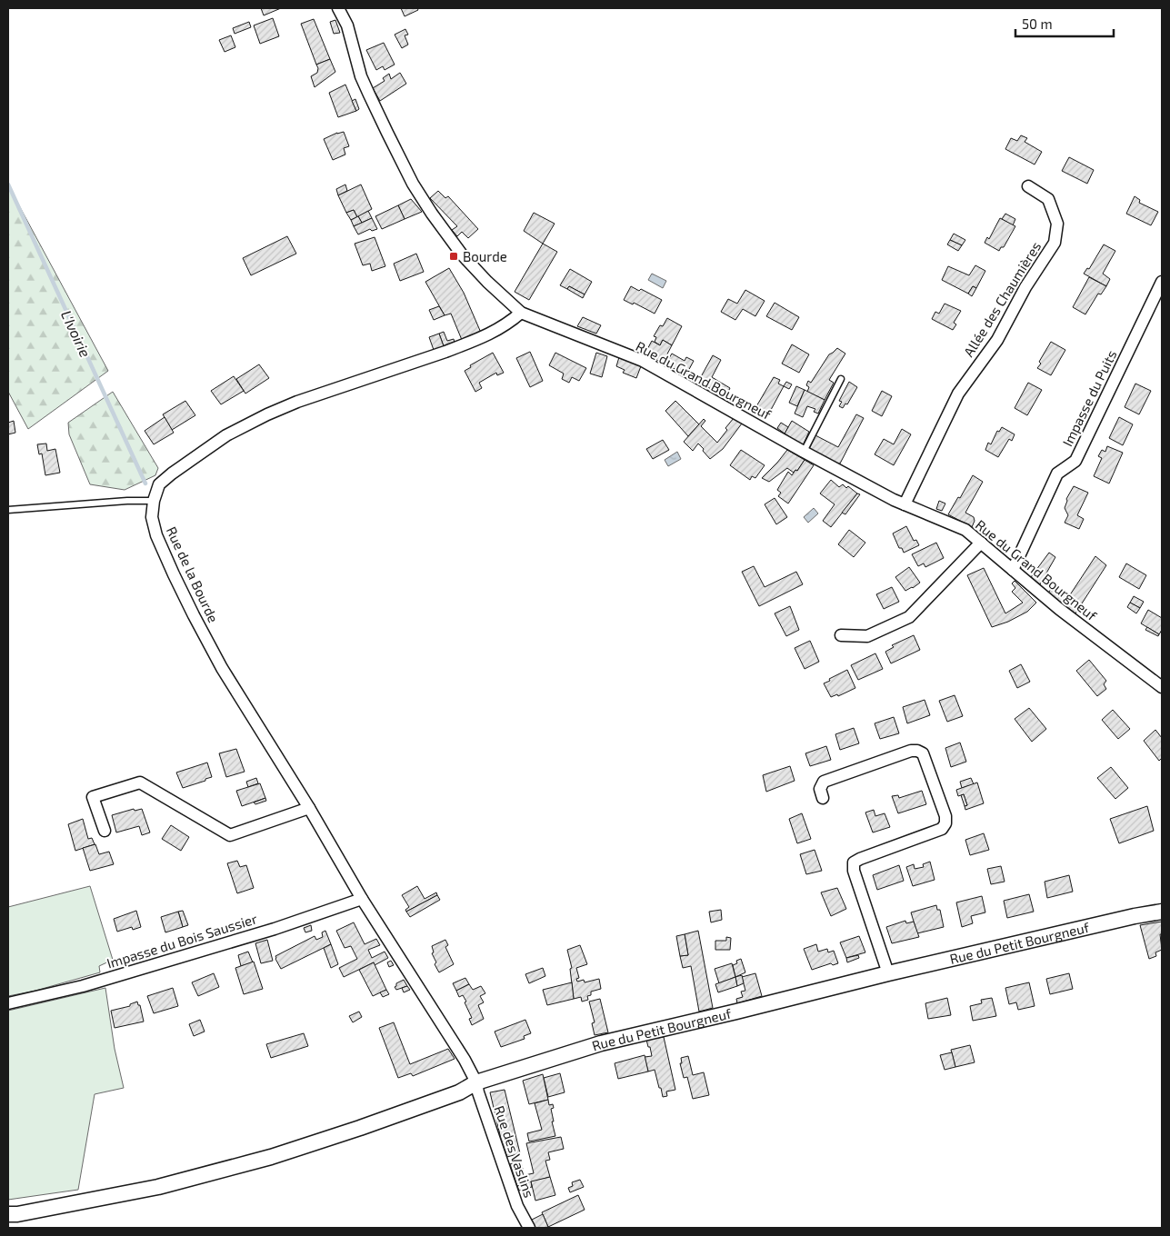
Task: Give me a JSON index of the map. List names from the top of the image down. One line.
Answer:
{"streets":{"street":["Allée des Chaumières","Rue du Grand Bourgneuf","Impasse du Puits","Rue de la Bourde","Impasse du Bois Saussier","Rue du Petit Bourgneuf","Rue des Vaslins"]},"crossings":[["Allée des Chaumières","Rue du Grand Bourgneuf"],["Rue du Grand Bourgneuf","Impasse du Puits"],["Rue du Grand Bourgneuf","Rue de la Bourde"],["Rue du Petit Bourgneuf","Rue des Vaslins"]],"water":["L'Ivoirie"],"places":{"transit":["Bourde"]},"scale_bar":"50 m"}
